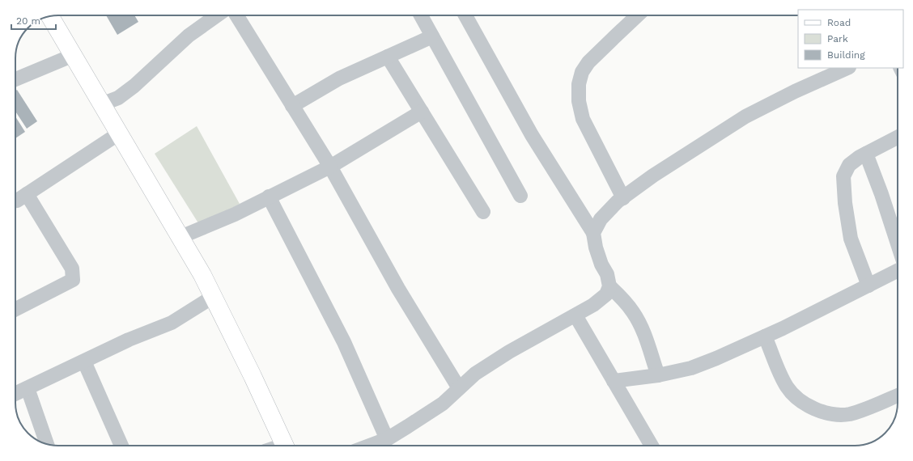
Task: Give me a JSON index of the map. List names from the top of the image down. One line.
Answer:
{"legend":["Road","Park","Building"],"scale_bar":"20 m"}
